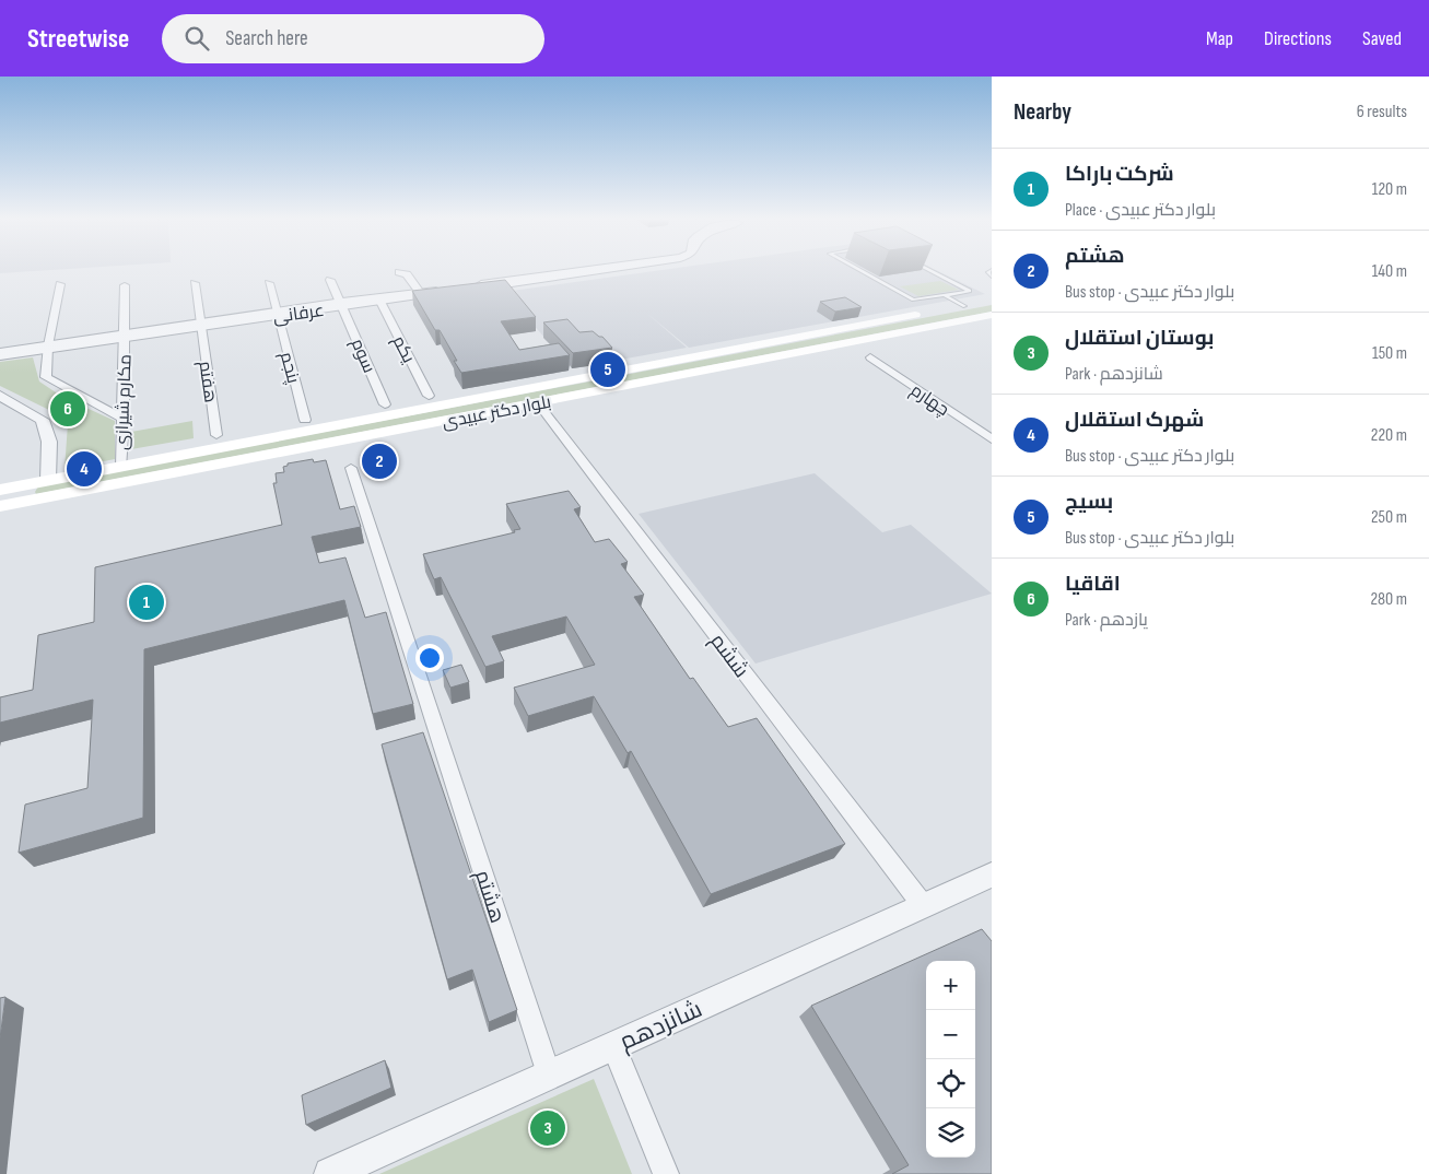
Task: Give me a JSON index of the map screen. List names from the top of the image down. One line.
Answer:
{"streets":{"main road":["بلوار دکتر عبیدی"],"street":["عرفانی","یکم","سوم","پنجم","هفتم","چهارم","مکارم شیرازی","ششم","هشتم","شانزدهم"]},"crossings":[["عرفانی","یکم"],["عرفانی","سوم"],["عرفانی","پنجم"],["عرفانی","هفتم"],["عرفانی","مکارم شیرازی"],["مکارم شیرازی","بلوار دکتر عبیدی"],["بلوار دکتر عبیدی","ششم"],["ششم","شانزدهم"],["هشتم","شانزدهم"]],"page":{"header":"Streetwise","search":"Search here","nav":["Map","Directions","Saved"],"heading":["Nearby","6 results"],"list":[{"mark":"1","name":"شرکت باراکا","note":"Place · بلوار دکتر عبیدی","value":"120 m"},{"mark":"2","name":"هشتم","note":"Bus stop · بلوار دکتر عبیدی","value":"140 m"},{"mark":"3","name":"بوستان استقلال","note":"Park · شانزدهم","value":"150 m"},{"mark":"4","name":"شهرک استقلال","note":"Bus stop · بلوار دکتر عبیدی","value":"220 m"},{"mark":"5","name":"بسیج","note":"Bus stop · بلوار دکتر عبیدی","value":"250 m"},{"mark":"6","name":"اقاقیا","note":"Park · یازدهم","value":"280 m"}],"pins":["5","6","2","4","1","3"],"map_buttons":["+","−"]}}
